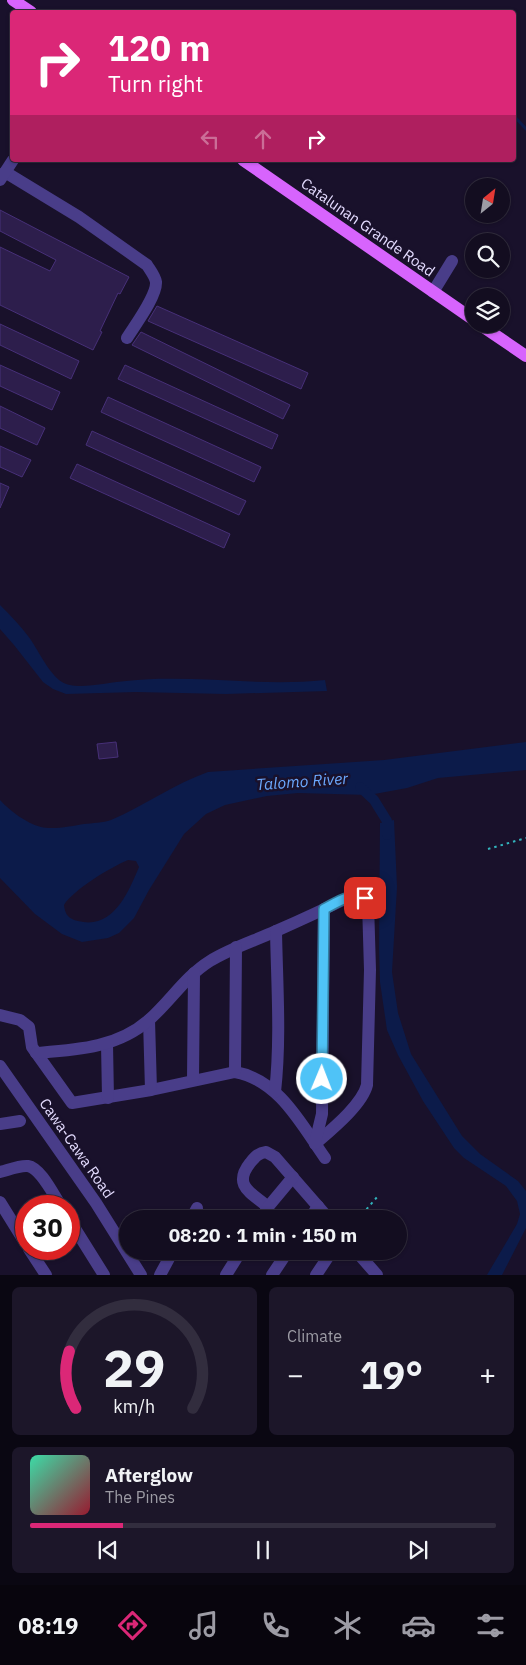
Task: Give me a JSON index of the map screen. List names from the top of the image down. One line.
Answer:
{"streets":{"main road":["Catalunan Grande Road"],"street":["Cawa-Cawa Road"]},"water":["Talomo River"],"north":"top right","page":{"turn":["120 m","Turn right"],"limit":"30","trip":"08:20 · 1 min · 150 m","tile":"Climate","heat":["−","19°","+"],"song":["Afterglow","The Pines"],"tabs":"08:19","gauge":["29","km/h"]}}
